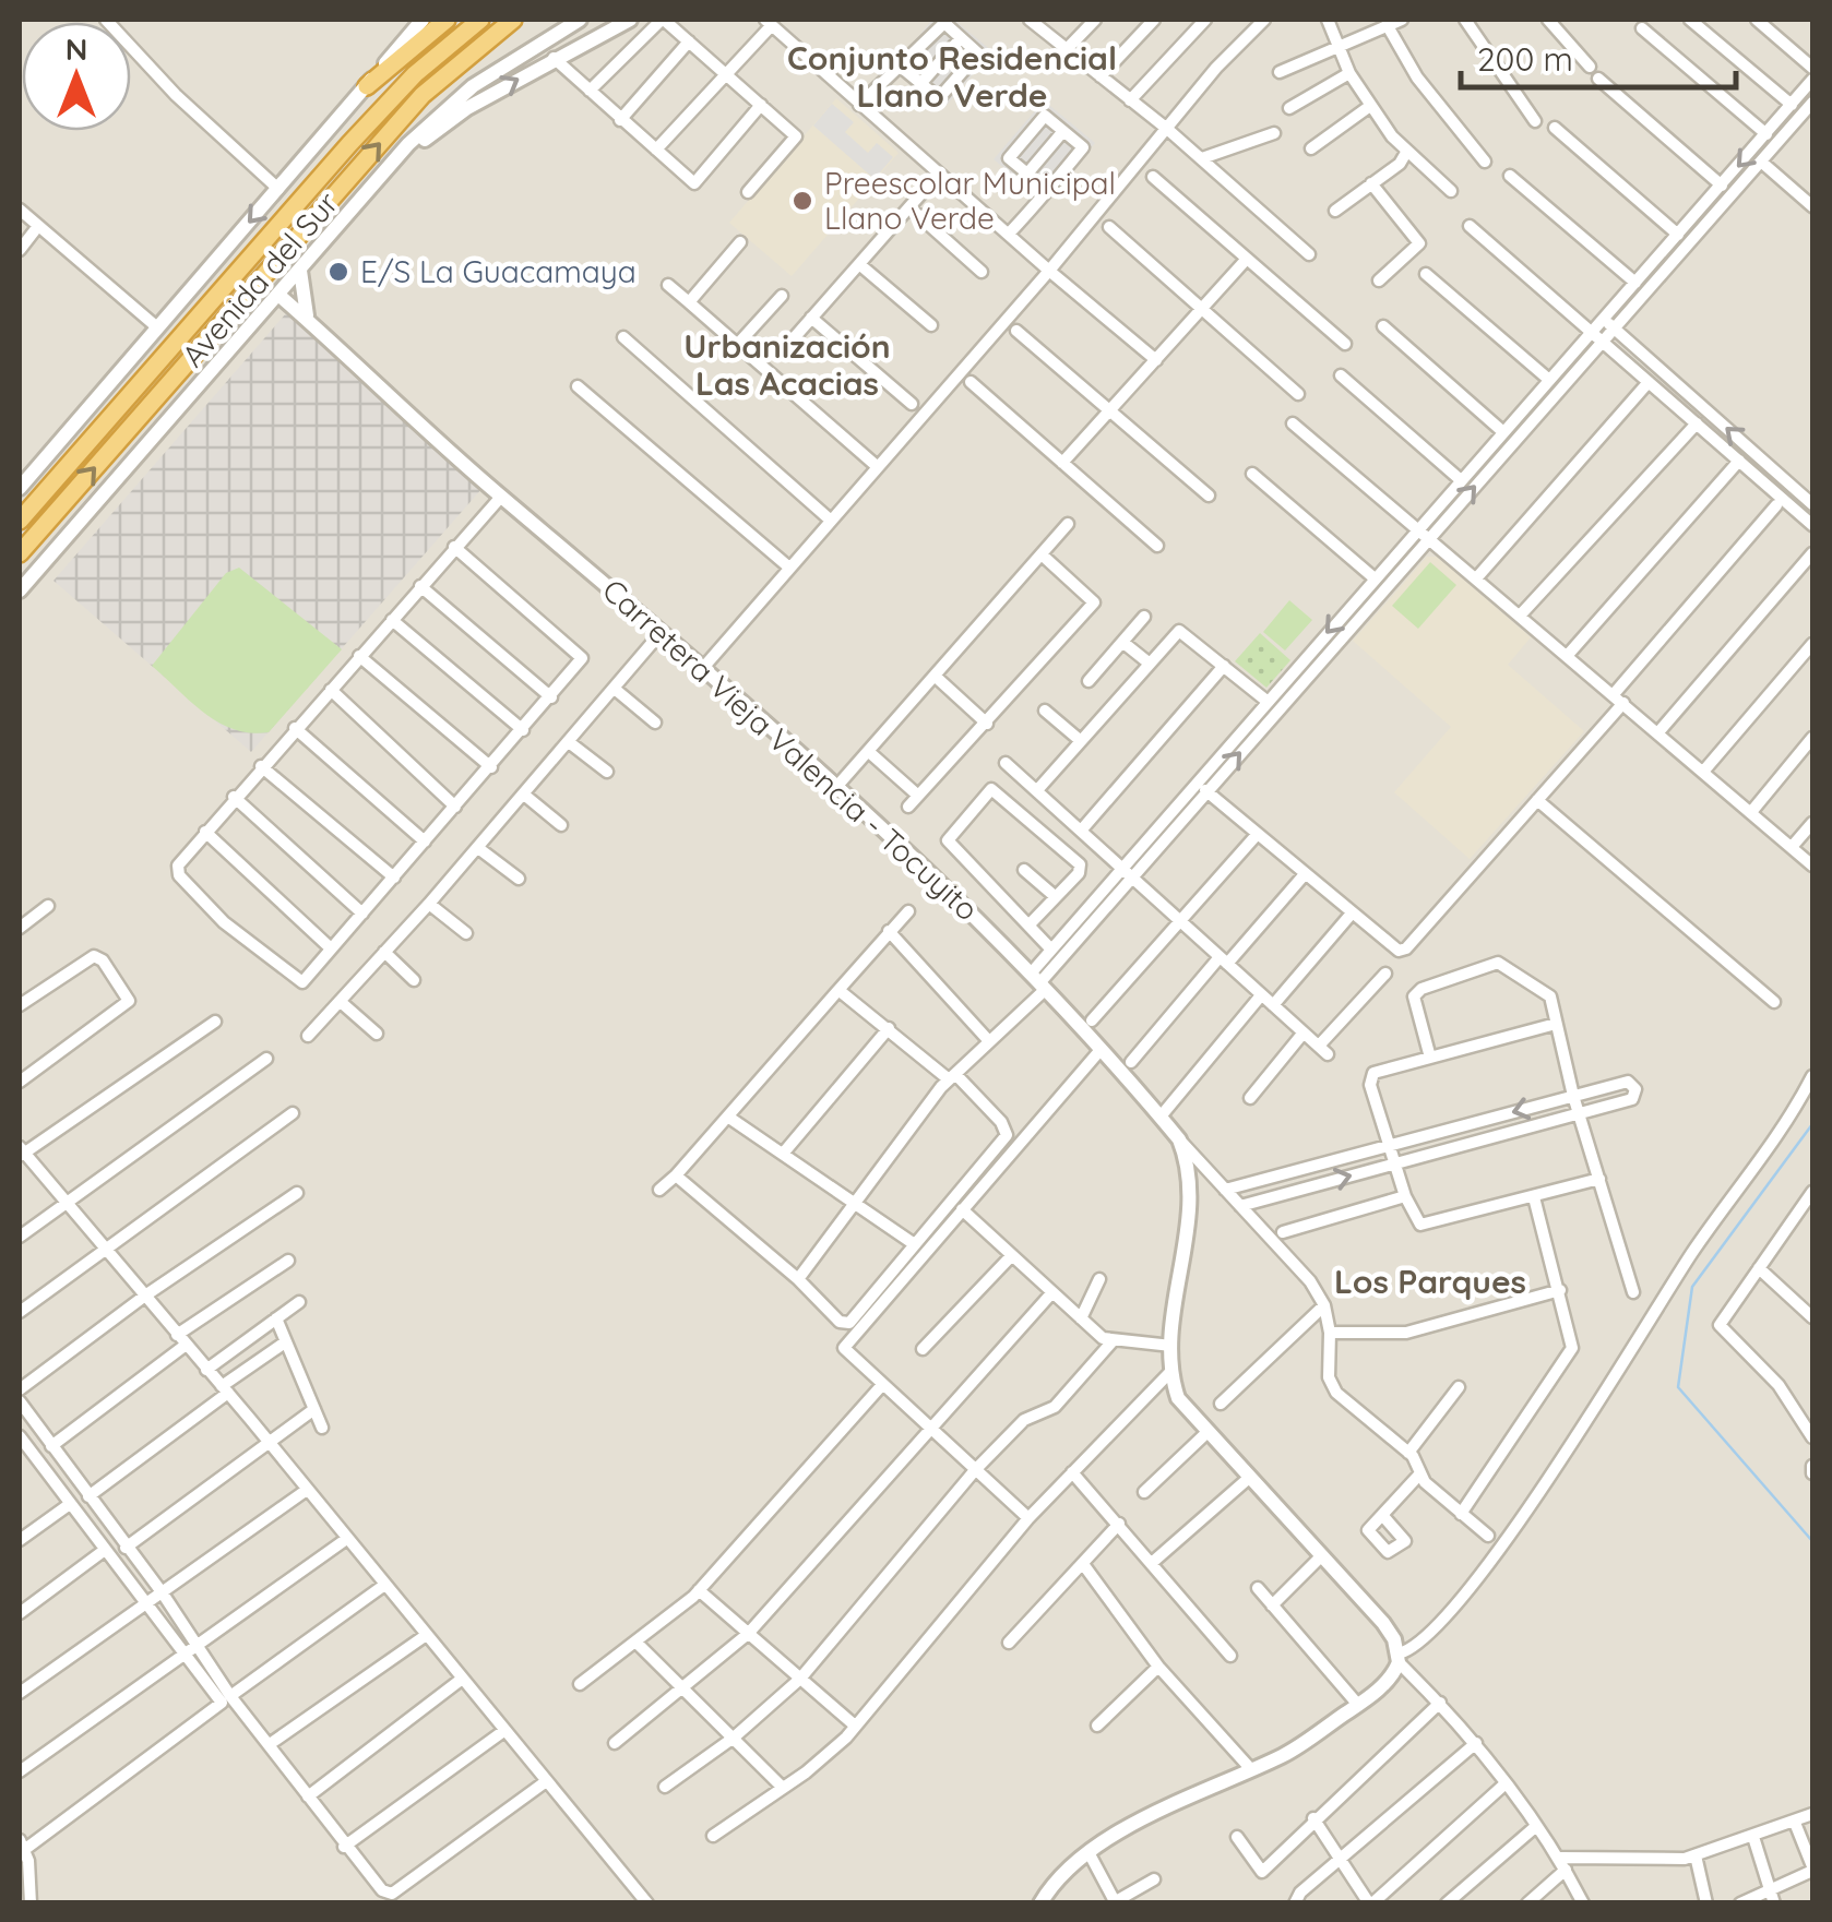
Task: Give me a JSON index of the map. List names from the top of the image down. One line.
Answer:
{"streets":{"highway":["Avenida del Sur"],"street":["Carretera Vieja Valencia - Tocuyito"]},"districts":["Conjunto Residencial Llano Verde","Urbanización Las Acacias","Los Parques"],"places":["Preescolar Municipal Llano Verde","E/S La Guacamaya"],"scale_bar":"200 m","north":"top"}
